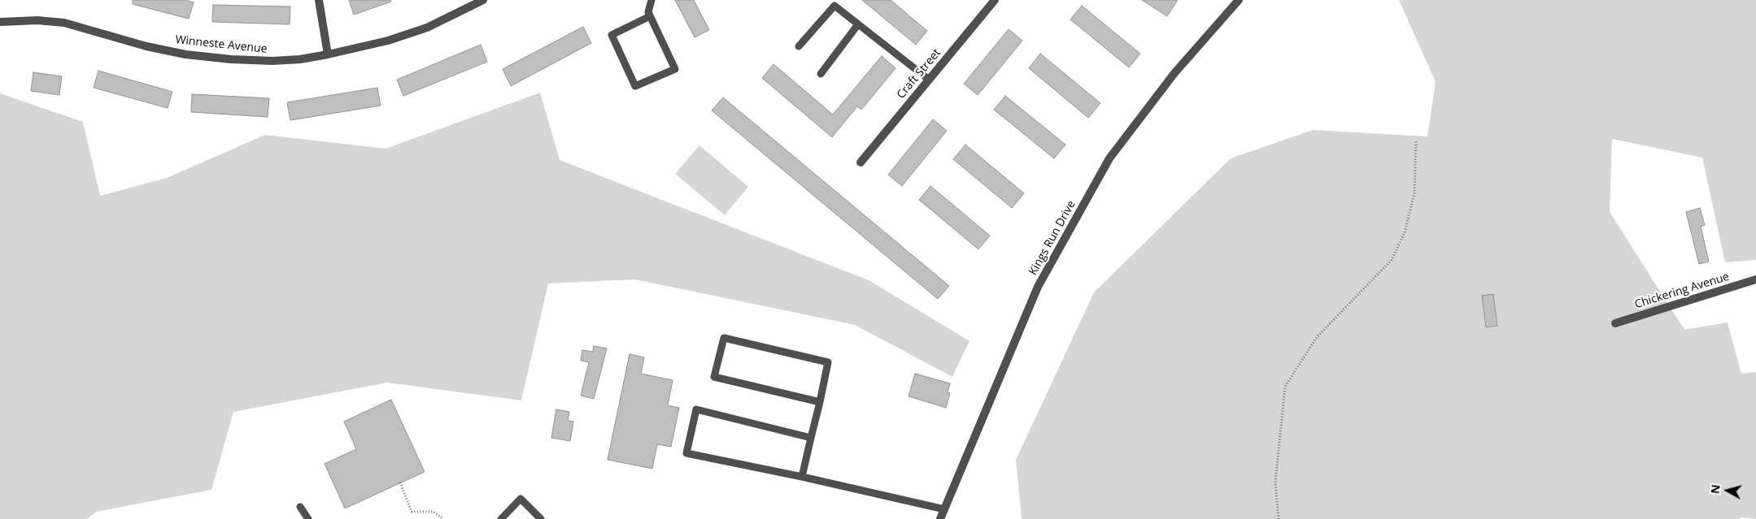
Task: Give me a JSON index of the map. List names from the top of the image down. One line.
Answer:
{"streets":{"street":["Winneste Avenue","Craft Street","Kings Run Drive","Chickering Avenue"]},"north":"left"}
